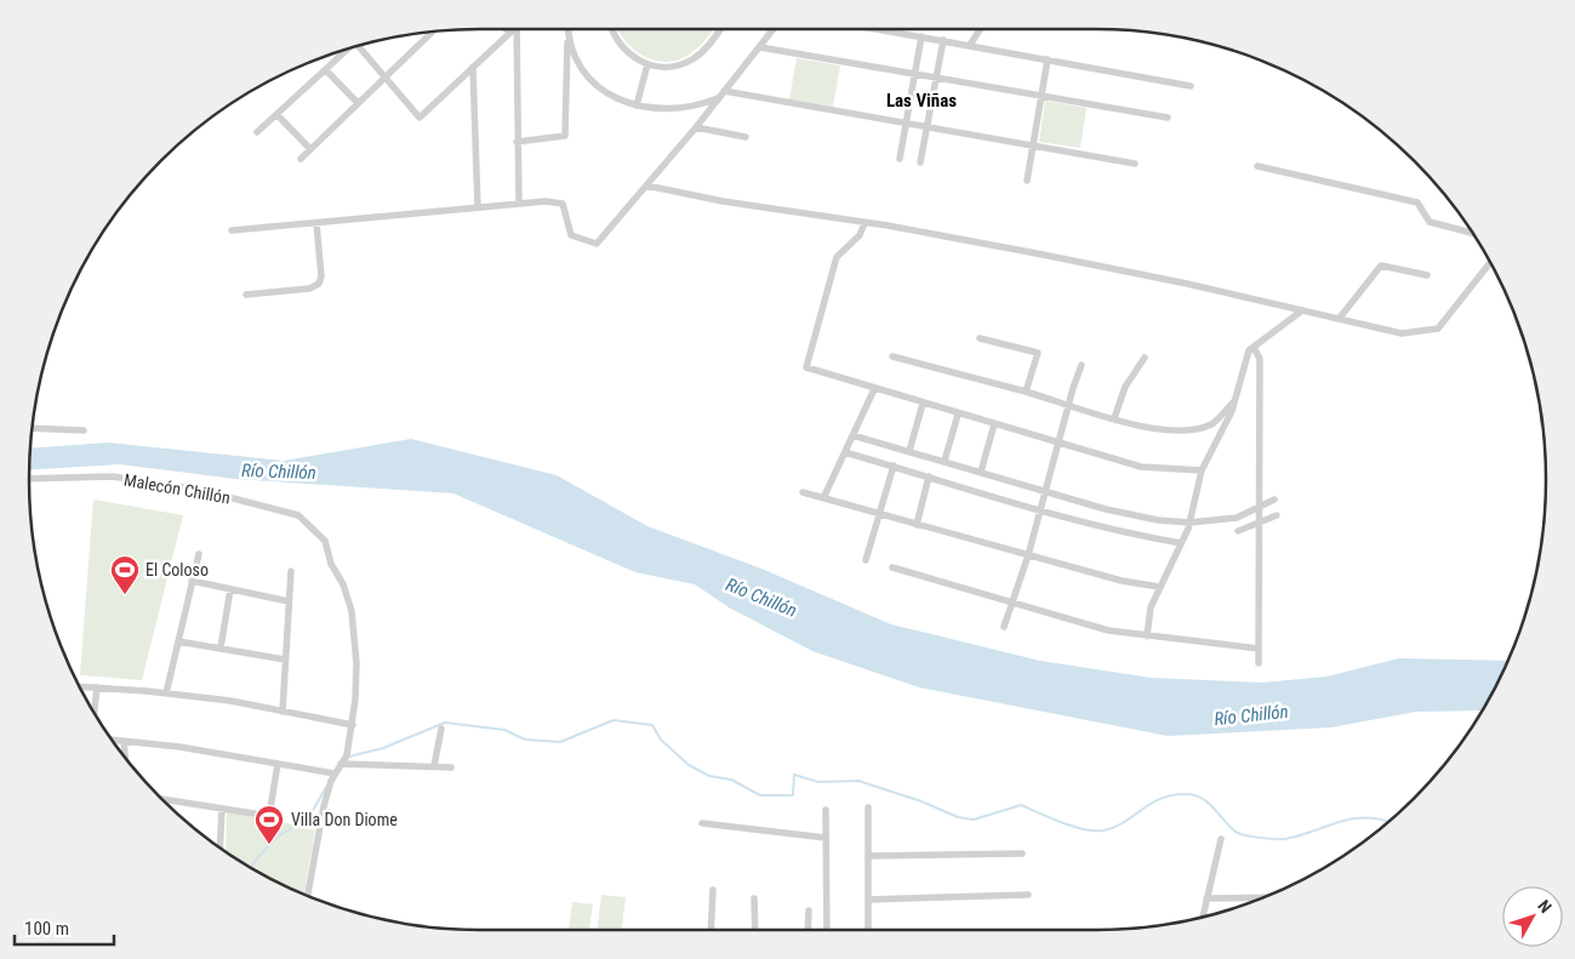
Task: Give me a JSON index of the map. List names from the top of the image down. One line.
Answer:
{"streets":{"street":["Malecón Chillón"]},"districts":["Las Viñas"],"water":["Río Chillón"],"places":{"sports":["El Coloso","Villa Don Diome"]},"scale_bar":"100 m","north":"top right"}
